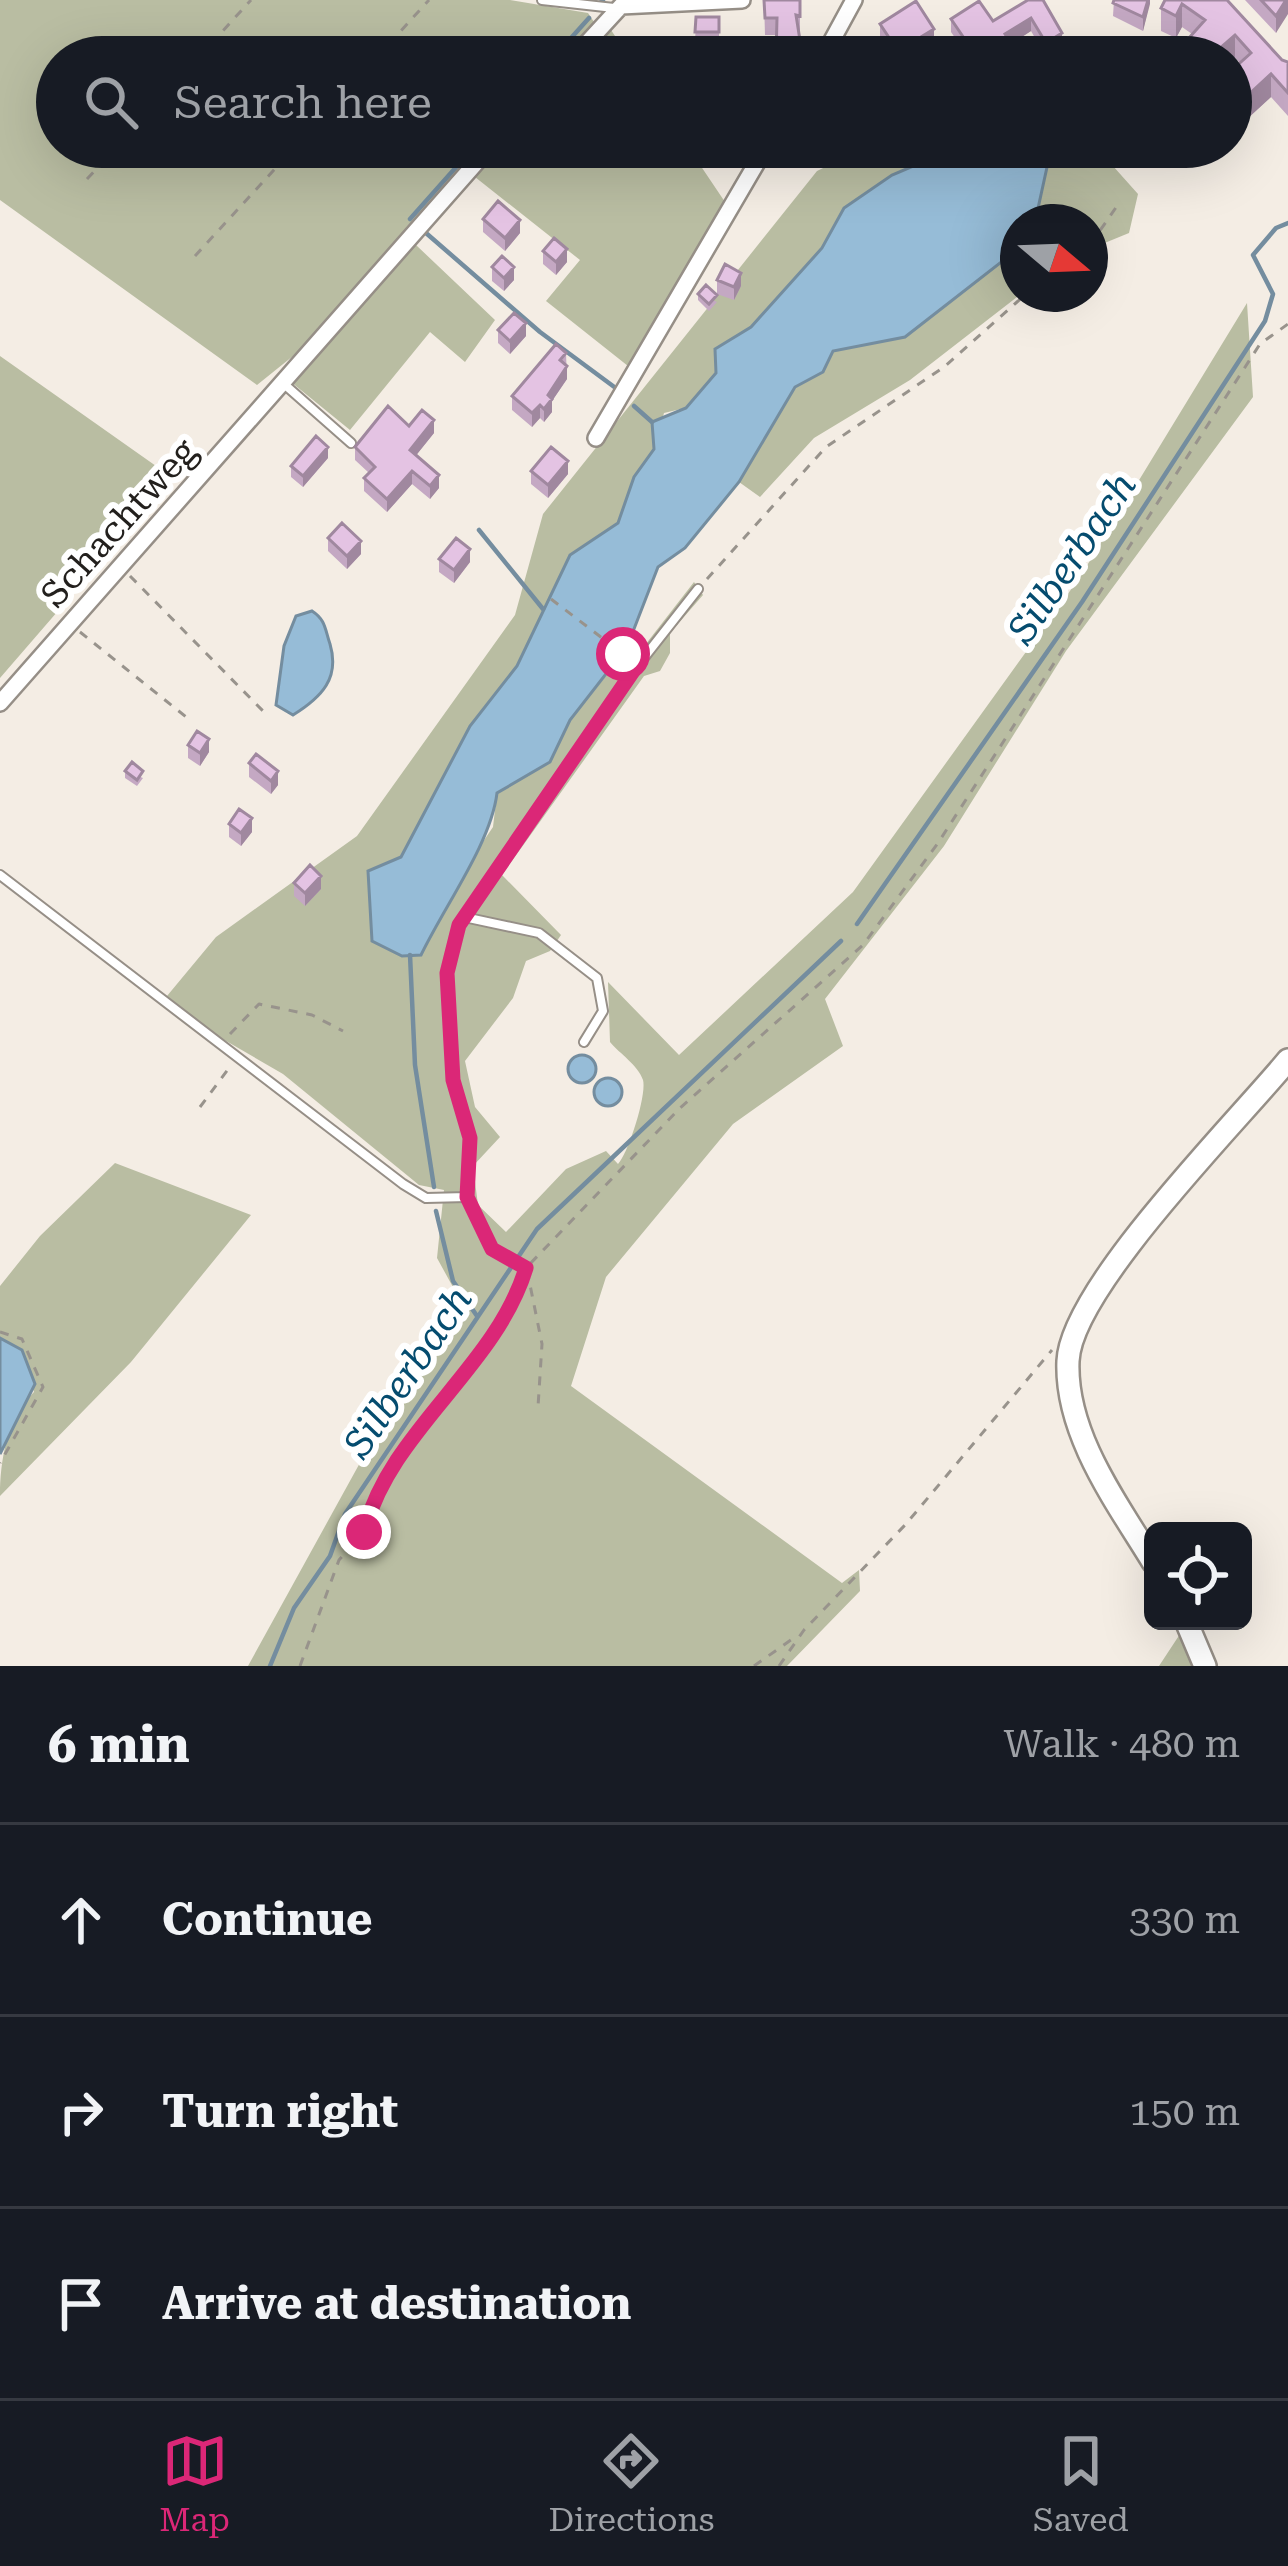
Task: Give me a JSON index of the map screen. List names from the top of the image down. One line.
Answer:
{"streets":{"street":["Schachtweg"]},"water":["Silberbach"],"north":"right","page":{"search":"Search here","heading":["6 min","Walk · 480 m"],"list":[["Continue","330 m"],["Turn right","150 m"],"Arrive at destination"],"nav":["Map","Directions","Saved"]}}
